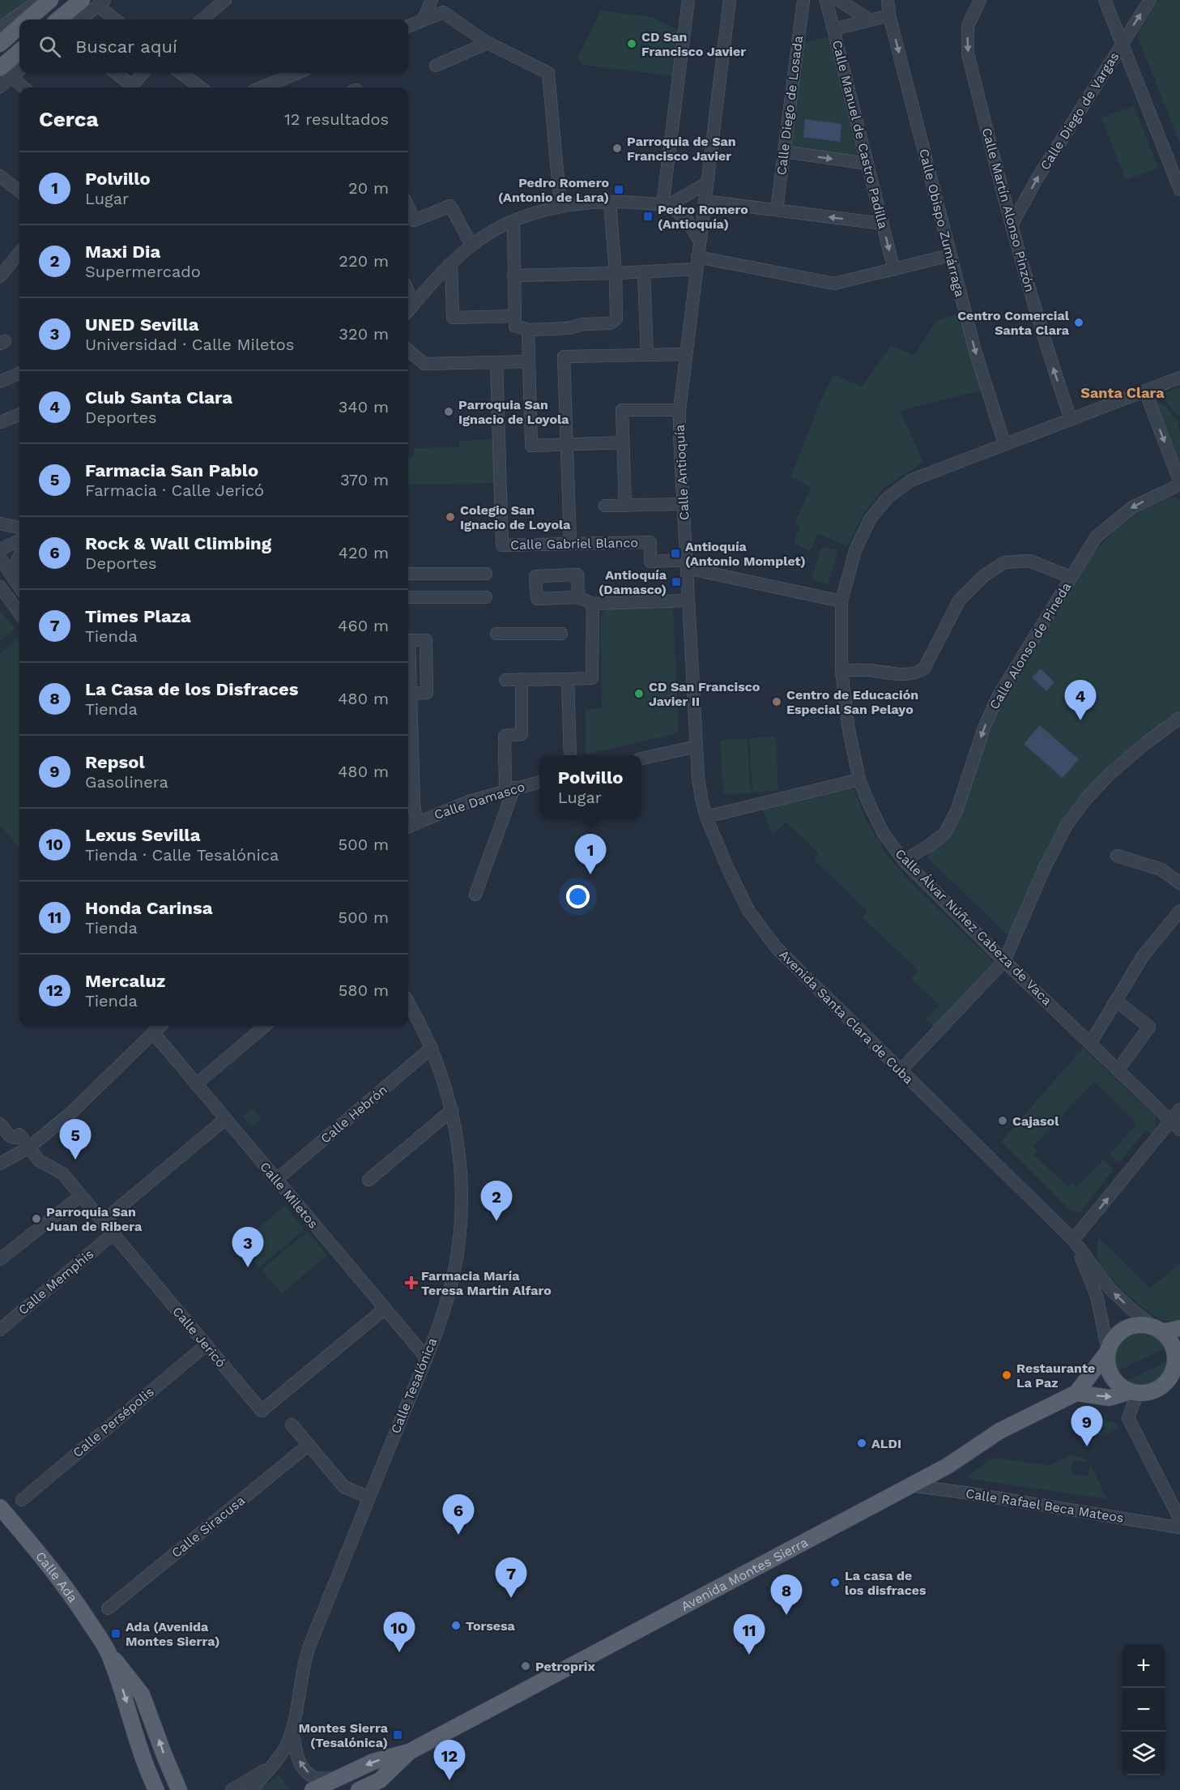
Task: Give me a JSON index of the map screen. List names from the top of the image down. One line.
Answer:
{"streets":{"main road":["Avenida Montes Sierra","Calle Ada"],"street":["Calle Diego de Losada","Calle Diego de Vargas","Calle Manuel de Castro Padilla","Calle Martín Alonso Pinzón","Calle Obispo Zumárraga","Calle Antioquía","Calle Gabriel Blanco","Calle Alonso de Pineda","Calle Damasco","Calle Álvar Núñez Cabeza de Vaca","Avenida Santa Clara de Cuba","Calle Hebrón","Calle Miletos","Calle Memphis","Calle Jericó","Calle Tesalónica","Calle Persépolis","Calle Rafael Beca Mateos","Calle Siracusa"]},"crossings":[["Calle Diego de Vargas","Calle Martín Alonso Pinzón"],["Calle Martín Alonso Pinzón","Calle Álvar Núñez Cabeza de Vaca"],["Calle Obispo Zumárraga","Calle Álvar Núñez Cabeza de Vaca"],["Calle Antioquía","Calle Gabriel Blanco"],["Calle Antioquía","Avenida Santa Clara de Cuba"],["Calle Gabriel Blanco","Calle Álvar Núñez Cabeza de Vaca"],["Calle Alonso de Pineda","Calle Álvar Núñez Cabeza de Vaca"],["Avenida Santa Clara de Cuba","Avenida Montes Sierra"],["Calle Hebrón","Calle Miletos"],["Calle Hebrón","Calle Tesalónica"],["Calle Miletos","Calle Jericó"],["Calle Miletos","Calle Tesalónica"],["Calle Memphis","Calle Jericó"],["Calle Jericó","Calle Persépolis"],["Calle Rafael Beca Mateos","Avenida Montes Sierra"]],"one_way":["Calle Diego de Vargas","Calle Obispo Zumárraga","Calle Alonso de Pineda"],"districts":["Santa Clara"],"places":{"other":["CD San Francisco Javier","Parroquia de San Francisco Javier","Centro Comercial Santa Clara","Parroquia San Ignacio de Loyola","Colegio San Ignacio de Loyola","CD San Francisco Javier II","Centro de Educación Especial San Pelayo","Cajasol","Parroquia San Juan de Ribera","Restaurante La Paz","ALDI","La casa de los disfraces","Torsesa","Petroprix"],"transit":["Pedro Romero (Antonio de Lara)","Pedro Romero (Antioquía)","Antioquía (Antonio Momplet)","Antioquía (Damasco)","Ada (Avenida Montes Sierra)","Montes Sierra (Tesalónica)"],"health":["Farmacia María Teresa Martín Alfaro"]},"page":{"search":"Buscar aquí","heading":["Cerca","12 resultados"],"list":[{"mark":"1","name":"Polvillo","note":"Lugar","value":"20 m"},{"mark":"2","name":"Maxi Dia","note":"Supermercado","value":"220 m"},{"mark":"3","name":"UNED Sevilla","note":"Universidad · Calle Miletos","value":"320 m"},{"mark":"4","name":"Club Santa Clara","note":"Deportes","value":"340 m"},{"mark":"5","name":"Farmacia San Pablo","note":"Farmacia · Calle Jericó","value":"370 m"},{"mark":"6","name":"Rock & Wall Climbing","note":"Deportes","value":"420 m"},{"mark":"7","name":"Times Plaza","note":"Tienda","value":"460 m"},{"mark":"8","name":"La Casa de los Disfraces","note":"Tienda","value":"480 m"},{"mark":"9","name":"Repsol","note":"Gasolinera","value":"480 m"},{"mark":"10","name":"Lexus Sevilla","note":"Tienda · Calle Tesalónica","value":"500 m"},{"mark":"11","name":"Honda Carinsa","note":"Tienda","value":"500 m"},{"mark":"12","name":"Mercaluz","note":"Tienda","value":"580 m"}],"pins":["4","1","5","2","3","9","6","7","8","10","11","12"],"popup":["Polvillo","Lugar"],"map_buttons":["+","−"]}}
